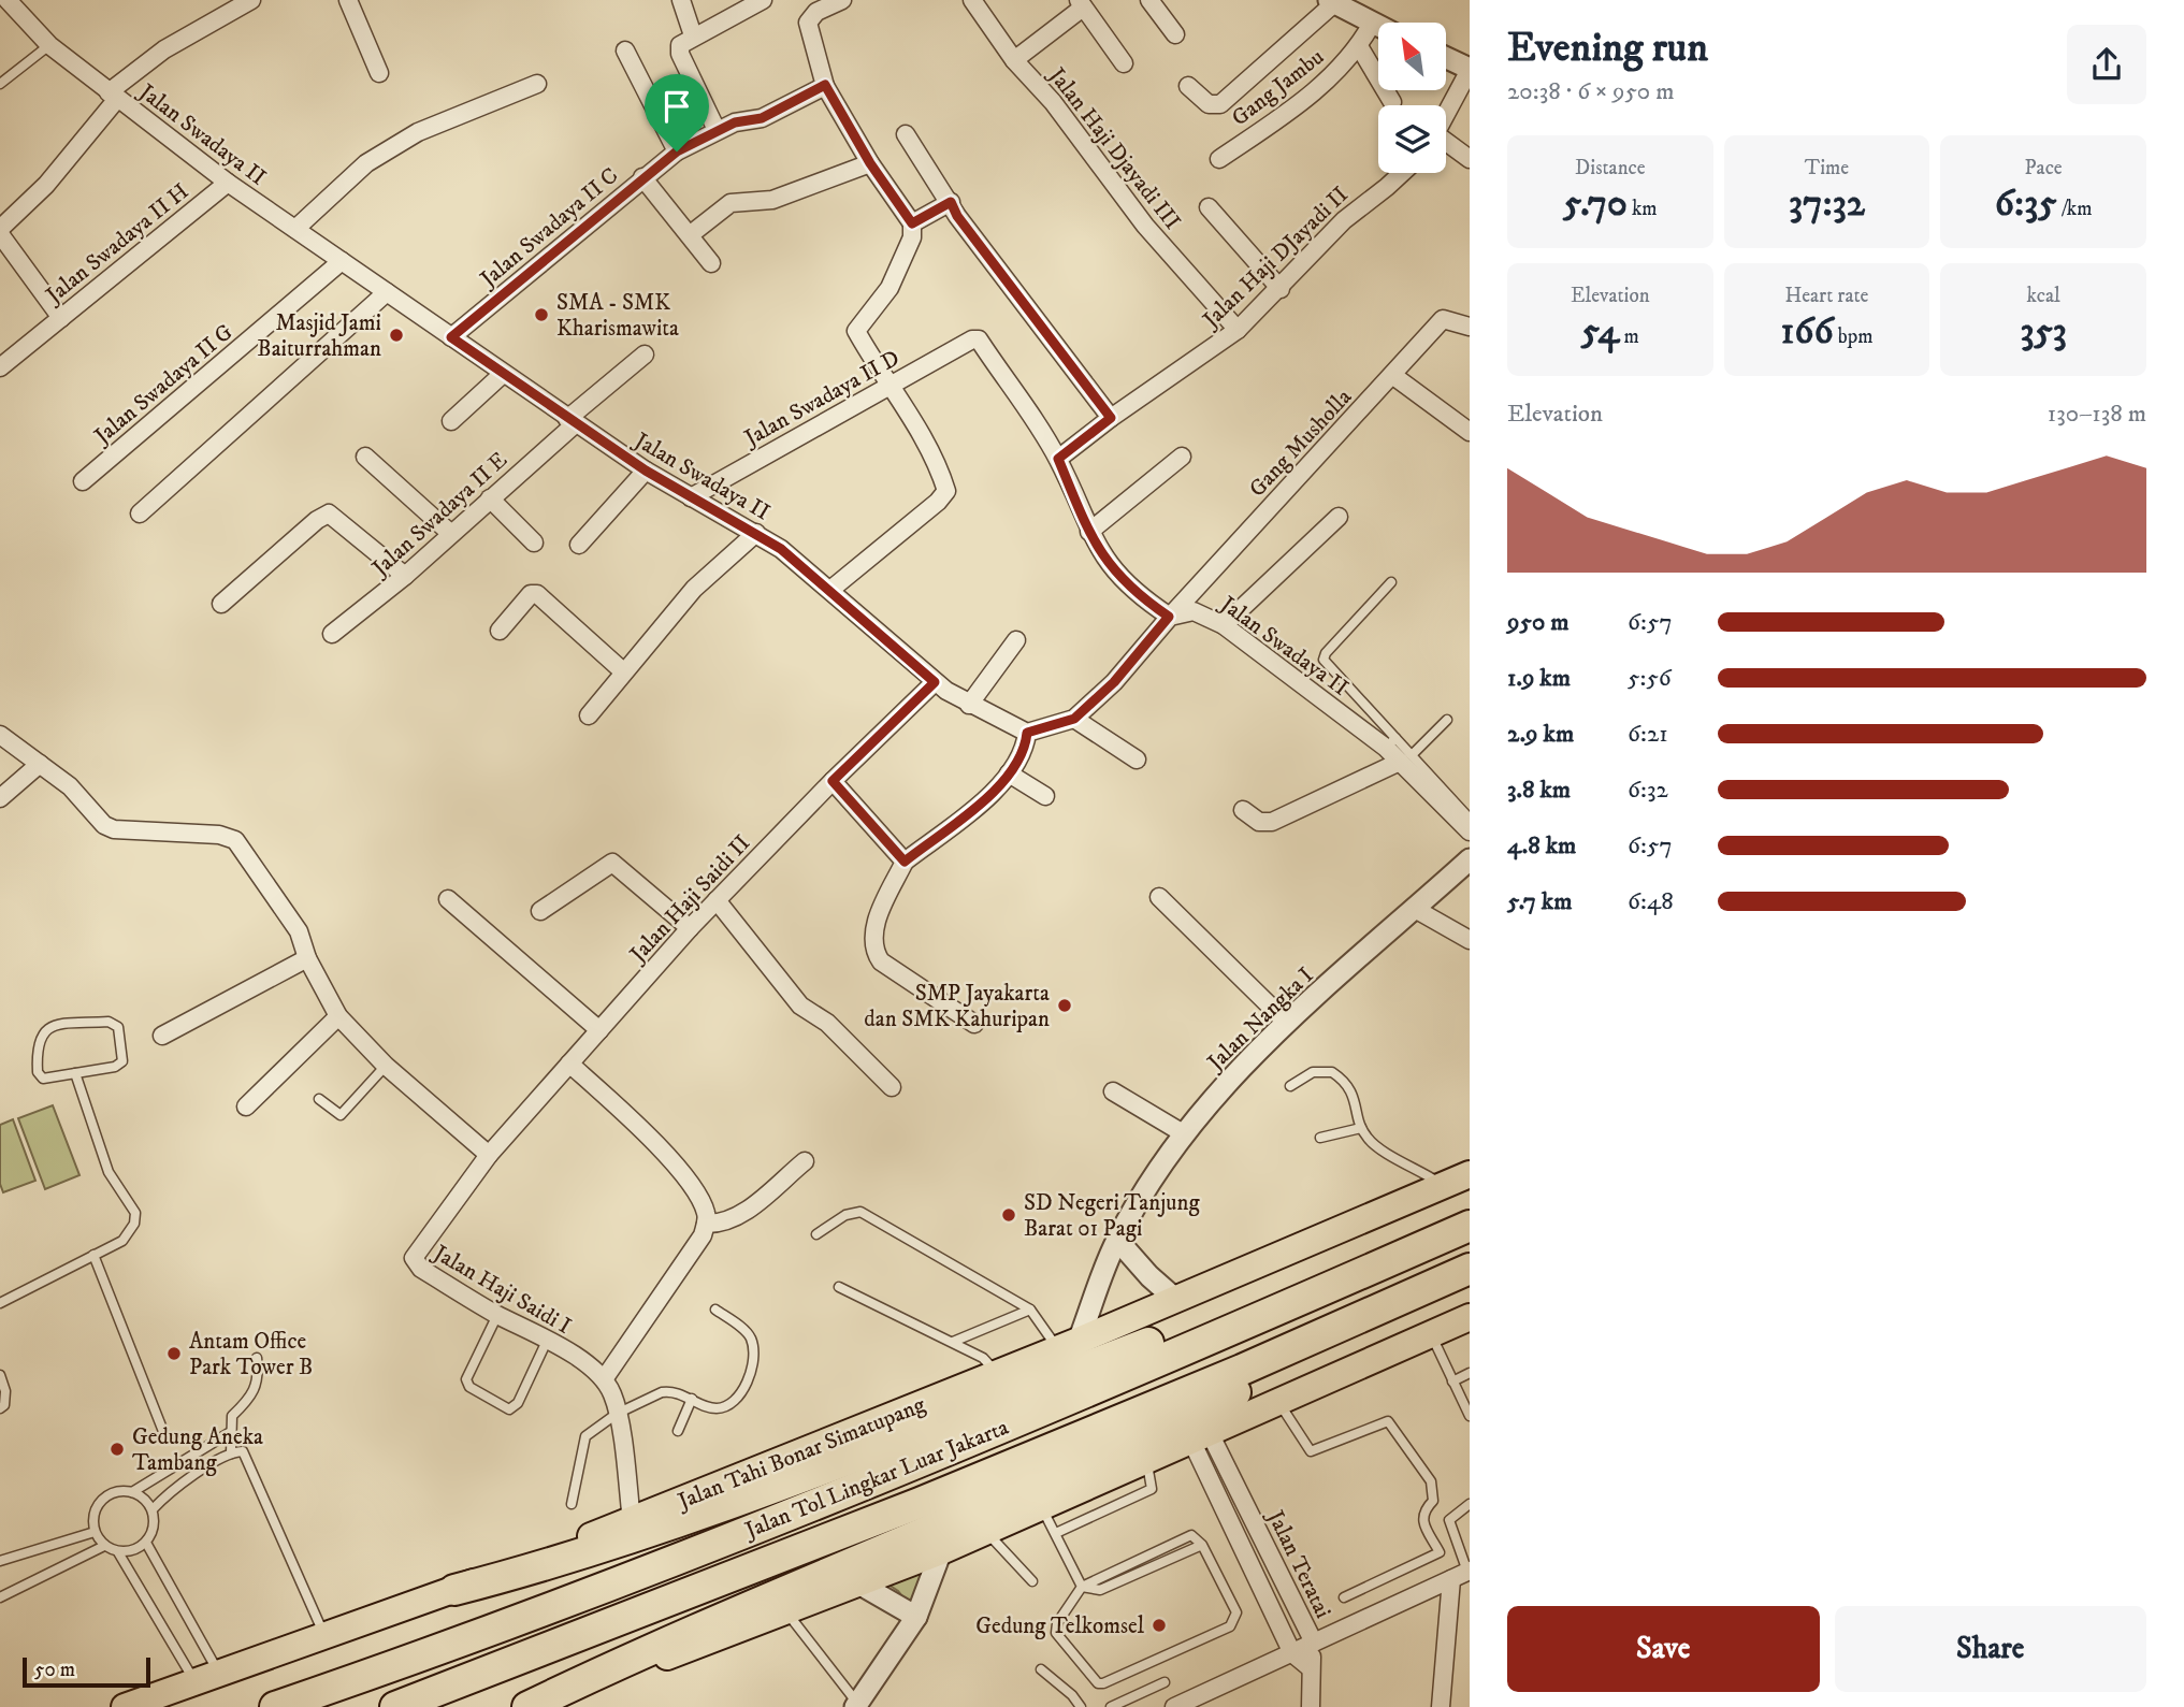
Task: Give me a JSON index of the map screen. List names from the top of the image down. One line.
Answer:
{"streets":{"highway":["Jalan Tahi Bonar Simatupang","Jalan Tol Lingkar Luar Jakarta"],"street":["Gang Jambu","Jalan Swadaya II","Jalan Haji Djayadi III","Jalan Swadaya II C","Jalan Swadaya II H","Jalan Haji DJayadi II","Jalan Swadaya II G","Jalan Swadaya II D","Gang Musholla","Jalan Swadaya II E","Jalan Haji Saidi II","Jalan Nangka I","Jalan Haji Saidi I","Jalan Teratai"]},"crossings":[["Jalan Swadaya II","Jalan Swadaya II C"],["Jalan Swadaya II","Jalan Swadaya II H"],["Jalan Swadaya II","Jalan Swadaya II G"],["Jalan Swadaya II","Jalan Swadaya II D"],["Jalan Swadaya II","Gang Musholla"],["Jalan Swadaya II","Jalan Swadaya II E"],["Jalan Swadaya II","Jalan Haji Saidi II"],["Jalan Haji Djayadi III","Jalan Haji DJayadi II"],["Jalan Haji DJayadi II","Jalan Swadaya II D"],["Jalan Haji Saidi II","Jalan Haji Saidi I"],["Jalan Nangka I","Jalan Tahi Bonar Simatupang"]],"places":["SMA - SMK Kharismawita","Masjid Jami Baiturrahman","SMP Jayakarta dan SMK Kahuripan","SD Negeri Tanjung Barat 01 Pagi","Antam Office Park Tower B","Gedung Aneka Tambang","Gedung Telkomsel"],"scale_bar":"50 m","north":"top left","page":{"heading":["Evening run","20:38 · 6 × 950 m"],"stats":[["Distance","5.70 km"],["Time","37:32"],["Pace","6:35 /km"],["Elevation","54 m"],["Heart rate","166 bpm"],["kcal","353"]],"chart":["Elevation","130–138 m"],"list":[{"name":"950 m","note":"6:57"},{"name":"1.9 km","note":"5:56"},{"name":"2.9 km","note":"6:21"},{"name":"3.8 km","note":"6:32"},{"name":"4.8 km","note":"6:57"},{"name":"5.7 km","note":"6:48"}],"buttons":["Save","Share"],"scale":"50 m"}}
